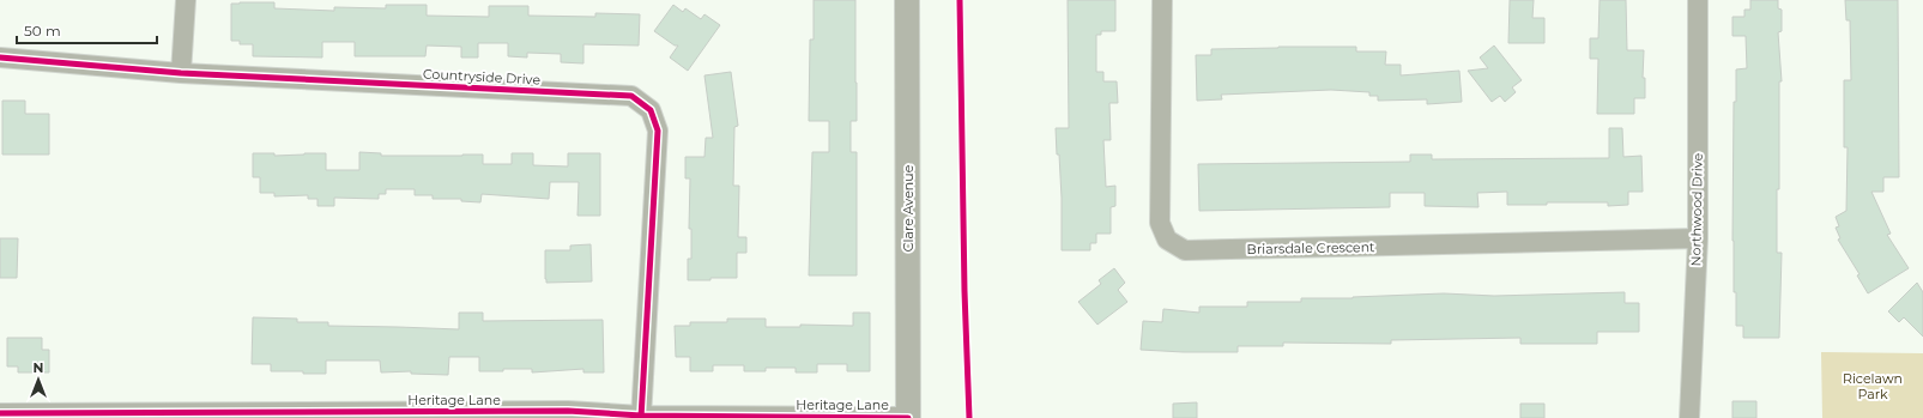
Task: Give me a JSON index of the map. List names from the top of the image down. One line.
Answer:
{"streets":{"street":["Countryside Drive","Clare Avenue","Northwood Drive","Briarsdale Crescent","Heritage Lane"]},"crossings":[["Countryside Drive","Heritage Lane"],["Clare Avenue","Heritage Lane"],["Northwood Drive","Briarsdale Crescent"]],"parks":["Ricelawn Park"],"scale_bar":"50 m","north":"top"}
